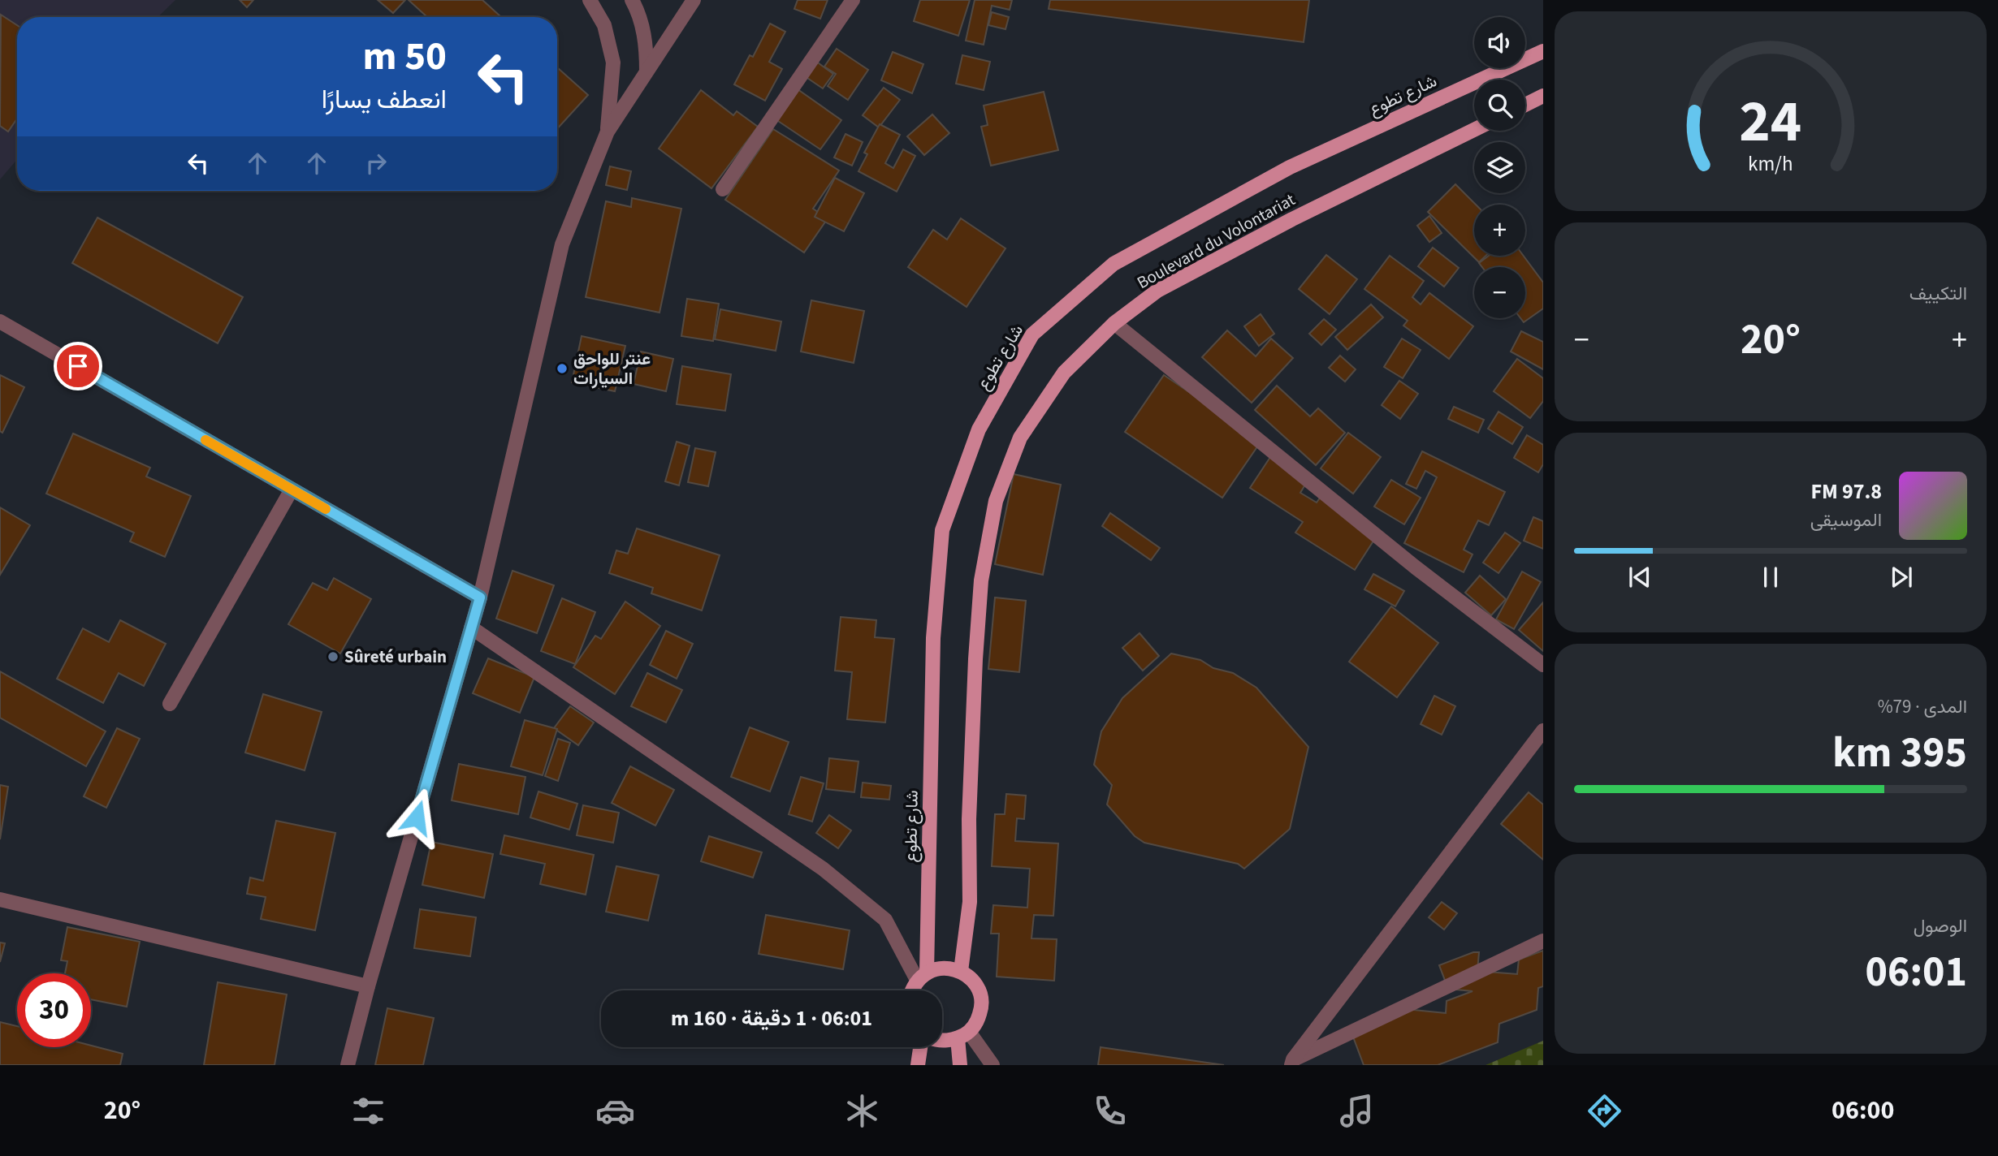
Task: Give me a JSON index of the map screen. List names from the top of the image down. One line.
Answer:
{"streets":{"main road":["شارع تطوع","Boulevard du Volontariat"]},"places":["عنتر للواحق السيارات","Sûreté urbain"],"page":{"map_buttons":["+","−"],"turn":["50 m","انعطف يسارًا"],"tile":["التكييف",["المدى · 79%","395 km"],["الوصول","06:01"]],"heat":["−","20°","+"],"song":["97.8 FM","الموسيقى"],"limit":"30","trip":"06:01 · 1 دقيقة · 160 m","tabs":["06:00","20°"],"gauge":["24","km/h"]}}
